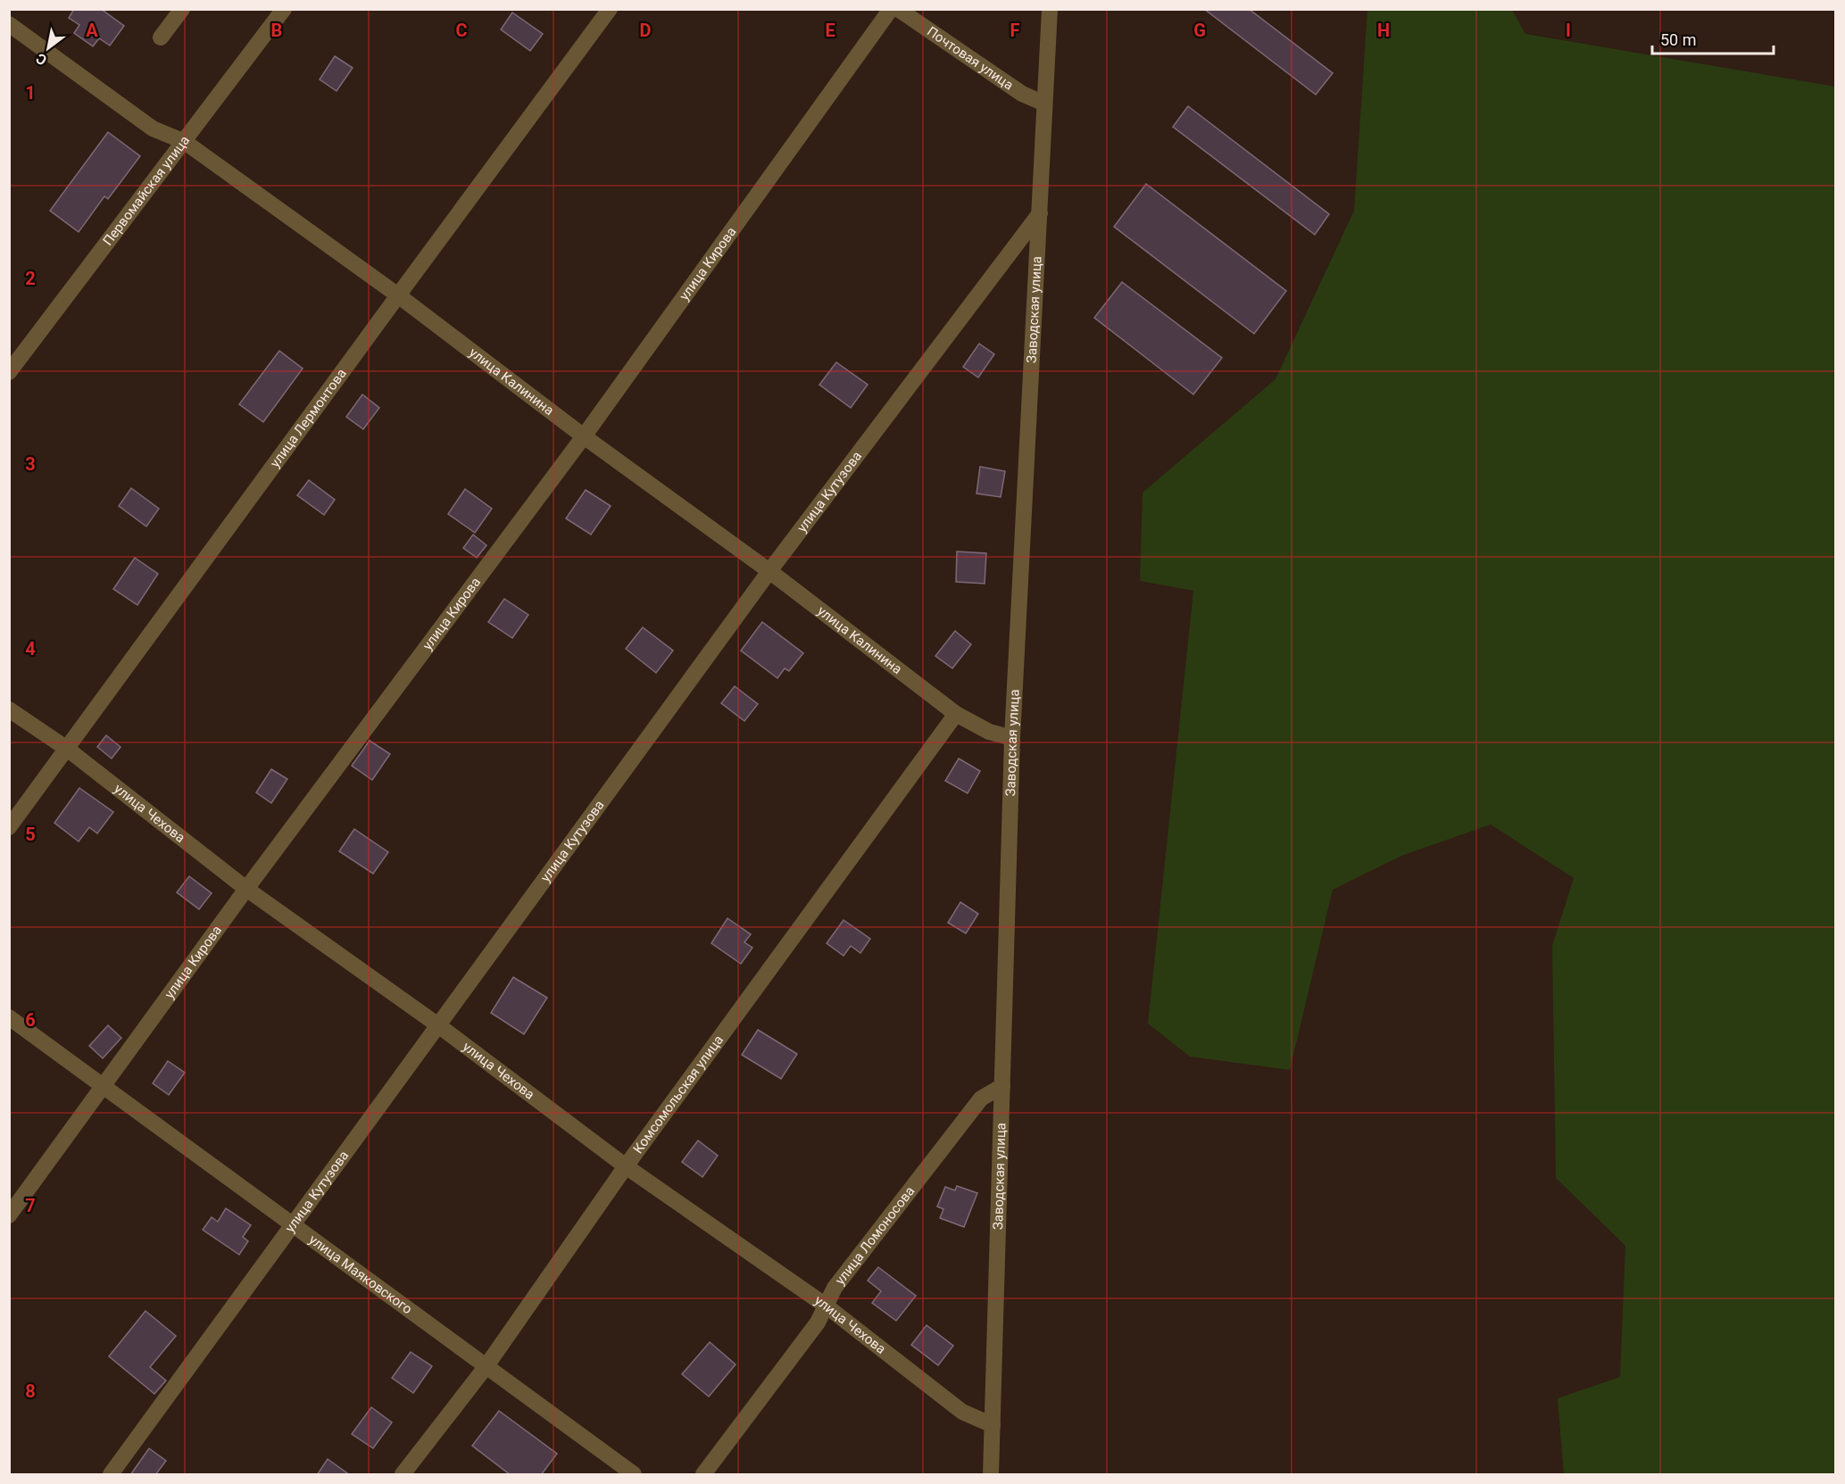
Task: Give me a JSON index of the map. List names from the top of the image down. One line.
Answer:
{"streets":{"street":["Почтовая улица","Первомайская улица","улица Кирова","Заводская улица","улица Калинина","улица Лермонтова","улица Кутузова","улица Чехова","Комсомольская улица","улица Ломоносова","улица Маяковского"]},"crossings":[["Почтовая улица","Заводская улица"],["Первомайская улица","улица Калинина"],["улица Кирова","улица Калинина"],["улица Кирова","улица Чехова"],["улица Кирова","улица Маяковского"],["Заводская улица","улица Калинина"],["Заводская улица","улица Кутузова"],["Заводская улица","улица Чехова"],["Заводская улица","улица Ломоносова"],["улица Калинина","улица Лермонтова"],["улица Калинина","улица Кутузова"],["улица Калинина","Комсомольская улица"],["улица Лермонтова","улица Чехова"],["улица Кутузова","улица Чехова"],["улица Кутузова","улица Маяковского"],["улица Чехова","Комсомольская улица"],["улица Чехова","улица Ломоносова"],["Комсомольская улица","улица Маяковского"]],"scale_bar":"50 m","north":"bottom left","grid":{"columns":["A","B","C","D","E","F","G","H","I"],"rows":["1","2","3","4","5","6","7","8"]}}
